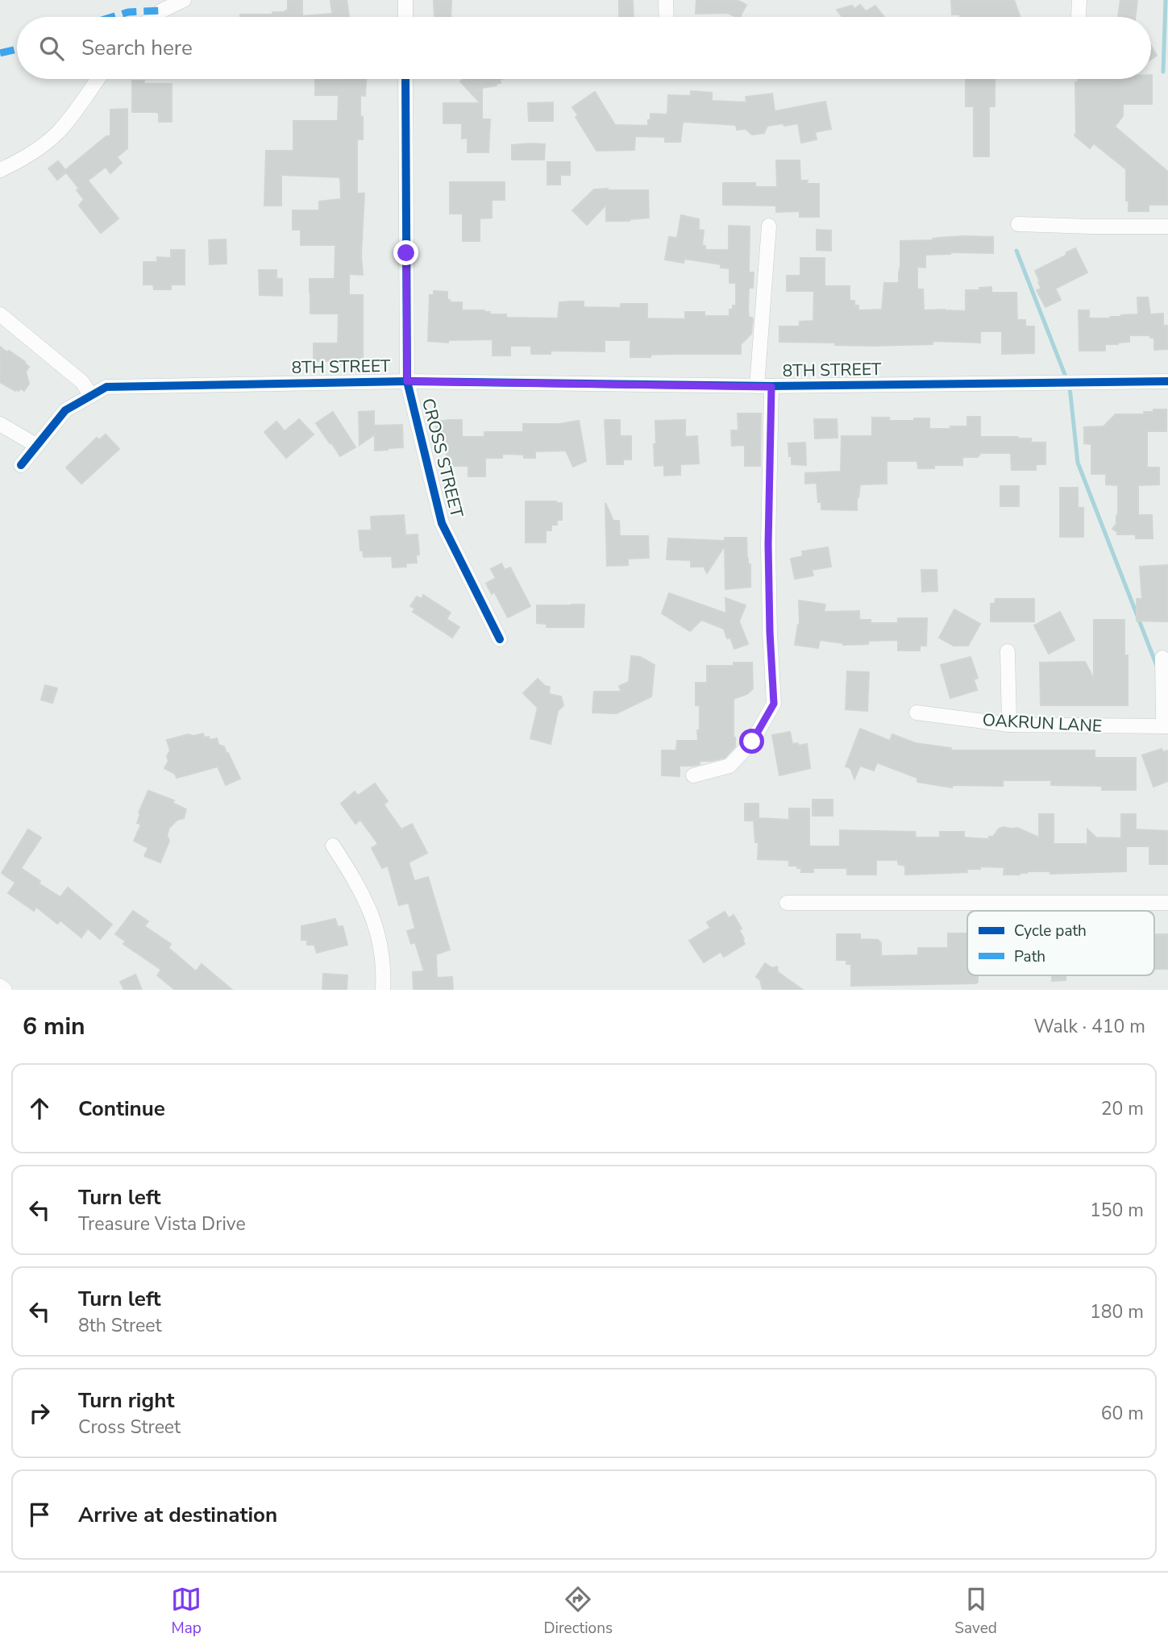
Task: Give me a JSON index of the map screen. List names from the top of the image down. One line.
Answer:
{"streets":{"street":["8TH STREET","CROSS STREET","OAKRUN LANE"]},"crossings":[["8TH STREET","CROSS STREET"]],"legend":["Cycle path","Path"],"page":{"search":"Search here","heading":["6 min","Walk · 410 m"],"list":[["Continue","20 m"],["Turn left","Treasure Vista Drive","150 m"],["Turn left","8th Street","180 m"],["Turn right","Cross Street","60 m"],"Arrive at destination"],"nav":["Map","Directions","Saved"]}}
